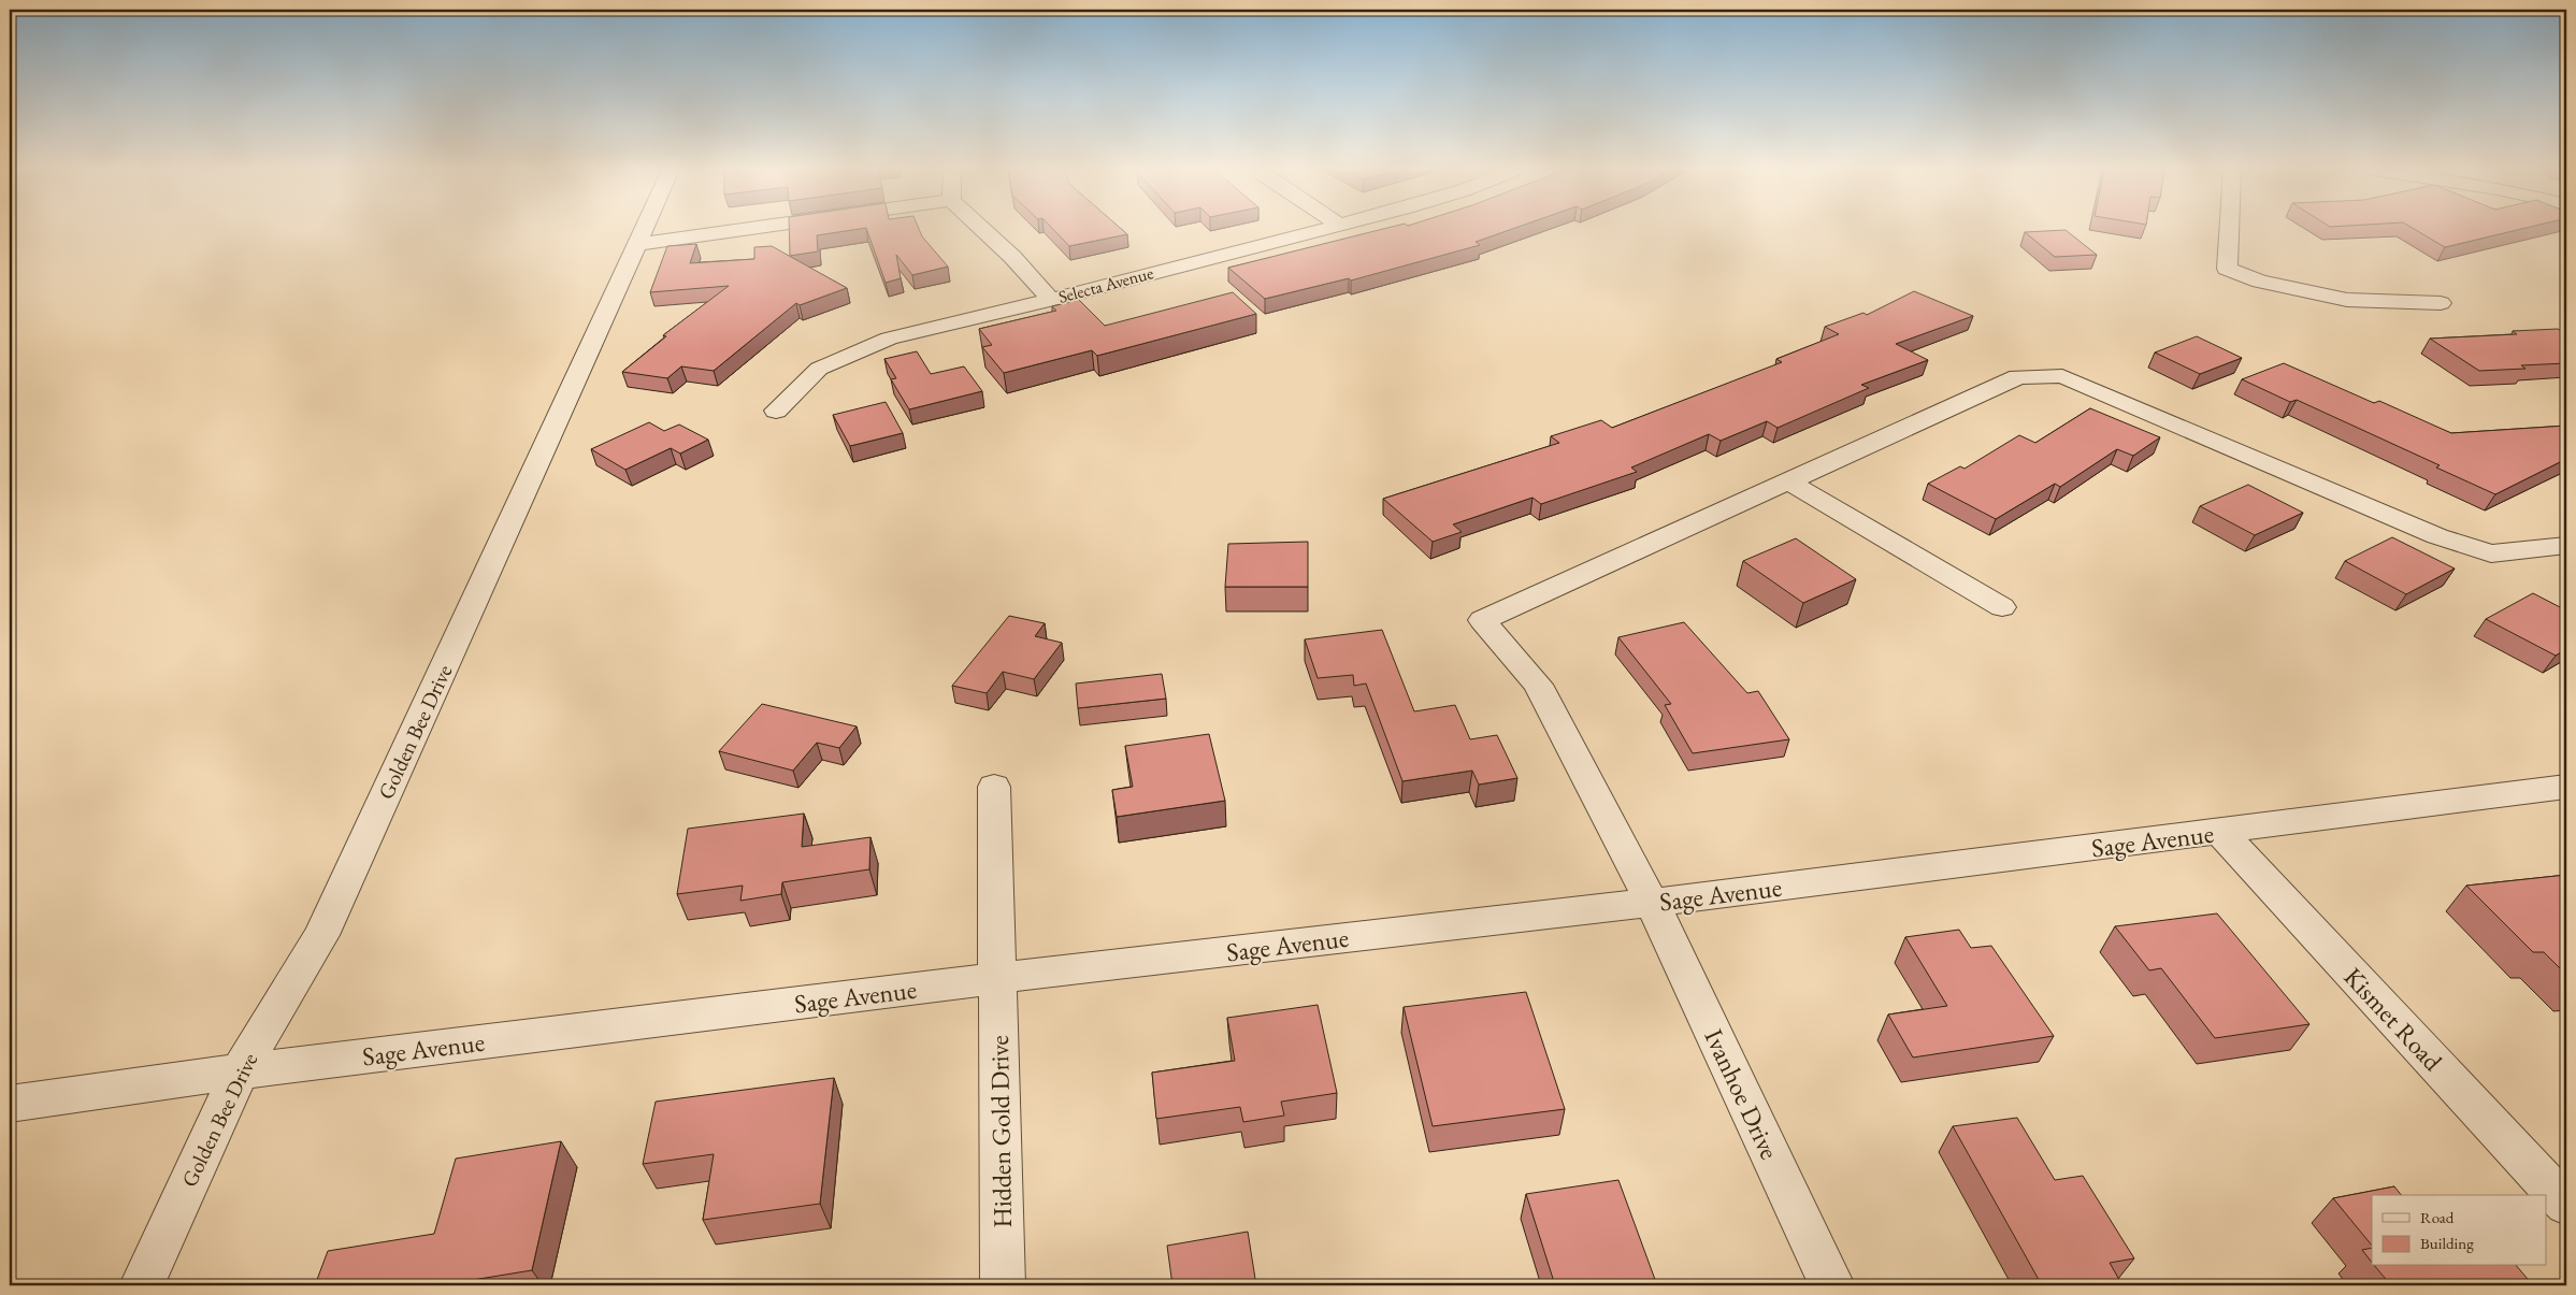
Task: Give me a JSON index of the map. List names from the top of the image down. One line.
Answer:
{"streets":{"street":["Selecta Avenue","Golden Bee Drive","Sage Avenue","Kismet Road","Ivanhoe Drive","Hidden Gold Drive"]},"crossings":[["Golden Bee Drive","Sage Avenue"],["Sage Avenue","Kismet Road"],["Sage Avenue","Ivanhoe Drive"],["Sage Avenue","Hidden Gold Drive"]],"legend":["Road","Building"]}
